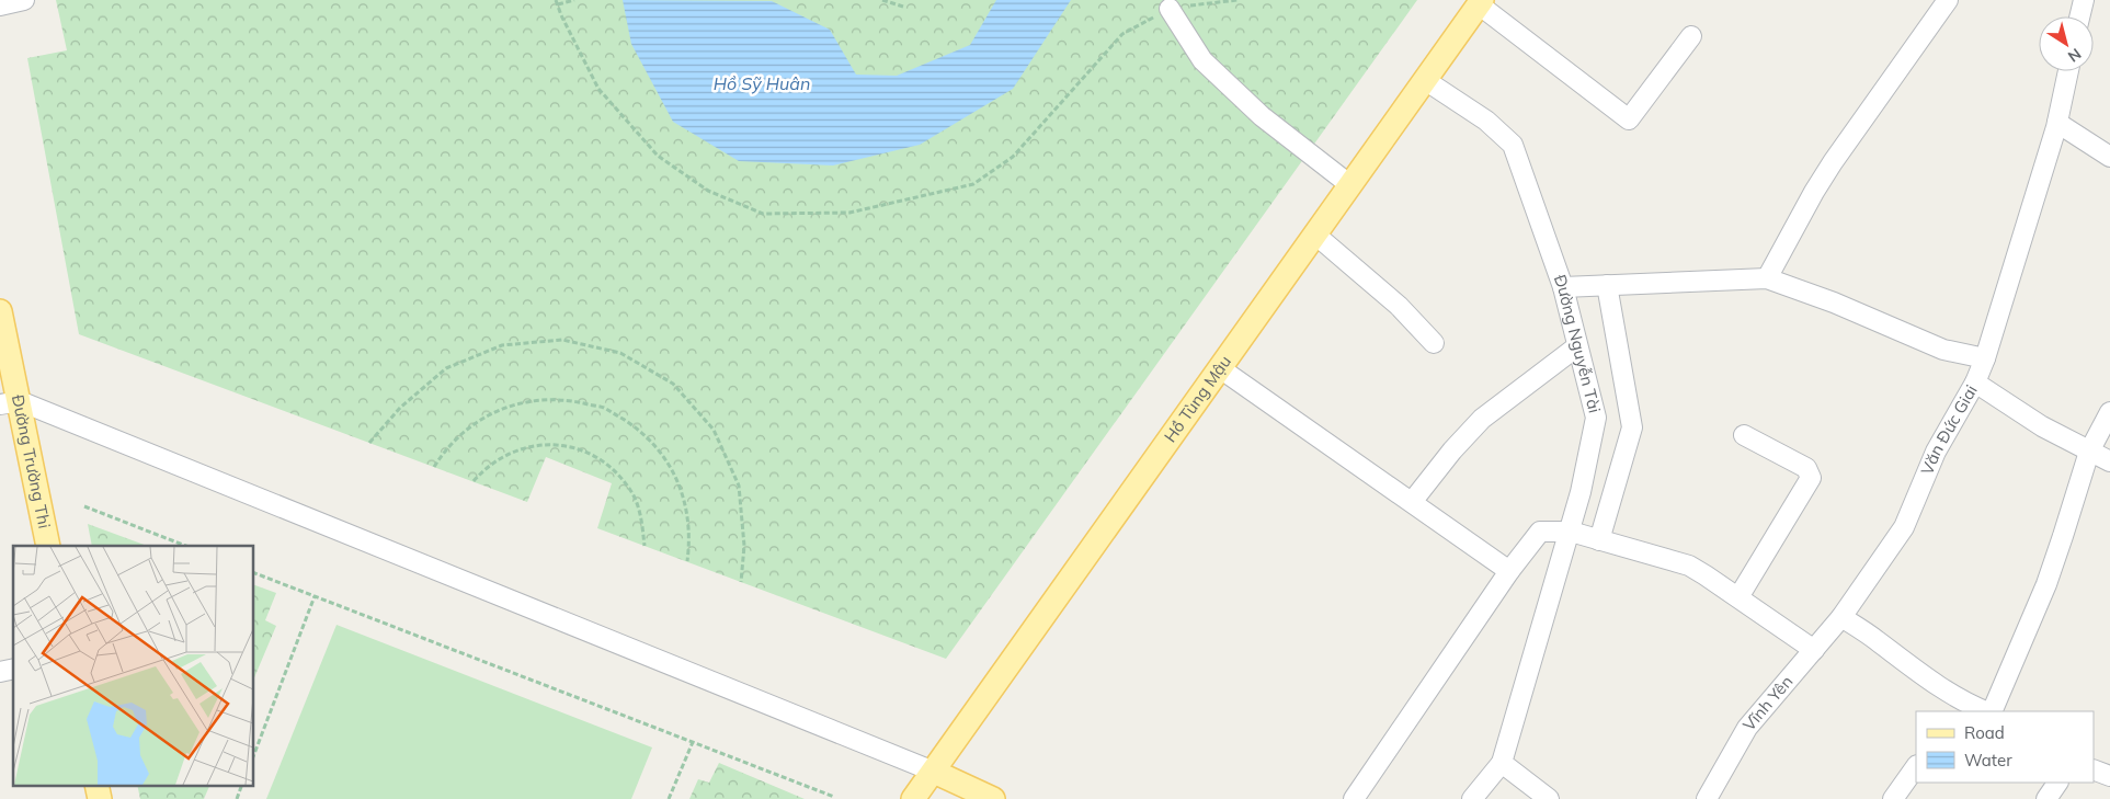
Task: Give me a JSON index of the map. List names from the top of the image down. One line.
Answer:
{"streets":{"main road":["Hồ Tùng Mậu","Đường Trường Thi"],"street":["Đường Nguyễn Tài","Văn Đức Giai","Vĩnh Yên"]},"crossings":[["Đường Nguyễn Tài","Hồ Tùng Mậu"],["Văn Đức Giai","Vĩnh Yên"]],"water":["Hồ Sỹ Huân"],"legend":["Road","Water"],"north":"bottom right"}
